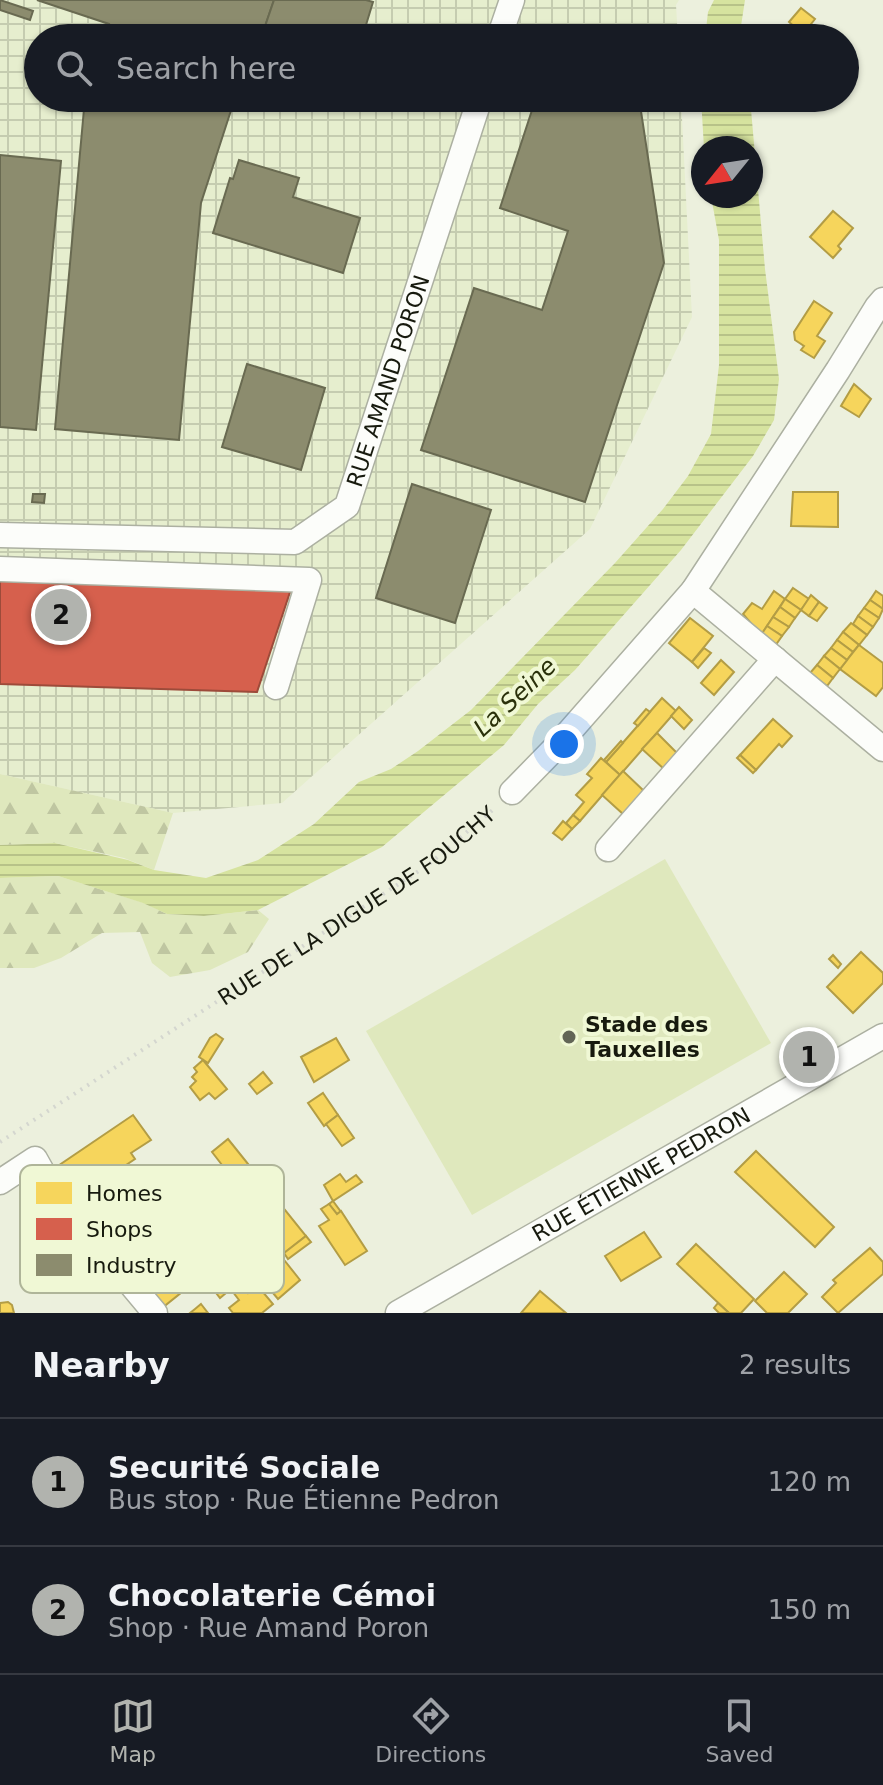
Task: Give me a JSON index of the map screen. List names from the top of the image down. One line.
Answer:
{"streets":{"street":["RUE AMAND PORON","RUE DE LA DIGUE DE FOUCHY","RUE ÉTIENNE PEDRON"]},"water":["La Seine"],"places":["Stade des Tauxelles"],"legend":["Homes","Shops","Industry"],"north":"bottom left","page":{"search":"Search here","pins":["2","1"],"heading":["Nearby","2 results"],"list":[{"mark":"1","name":"Securité Sociale","note":"Bus stop · Rue Étienne Pedron","value":"120 m"},{"mark":"2","name":"Chocolaterie Cémoi","note":"Shop · Rue Amand Poron","value":"150 m"}],"nav":["Map","Directions","Saved"]}}
